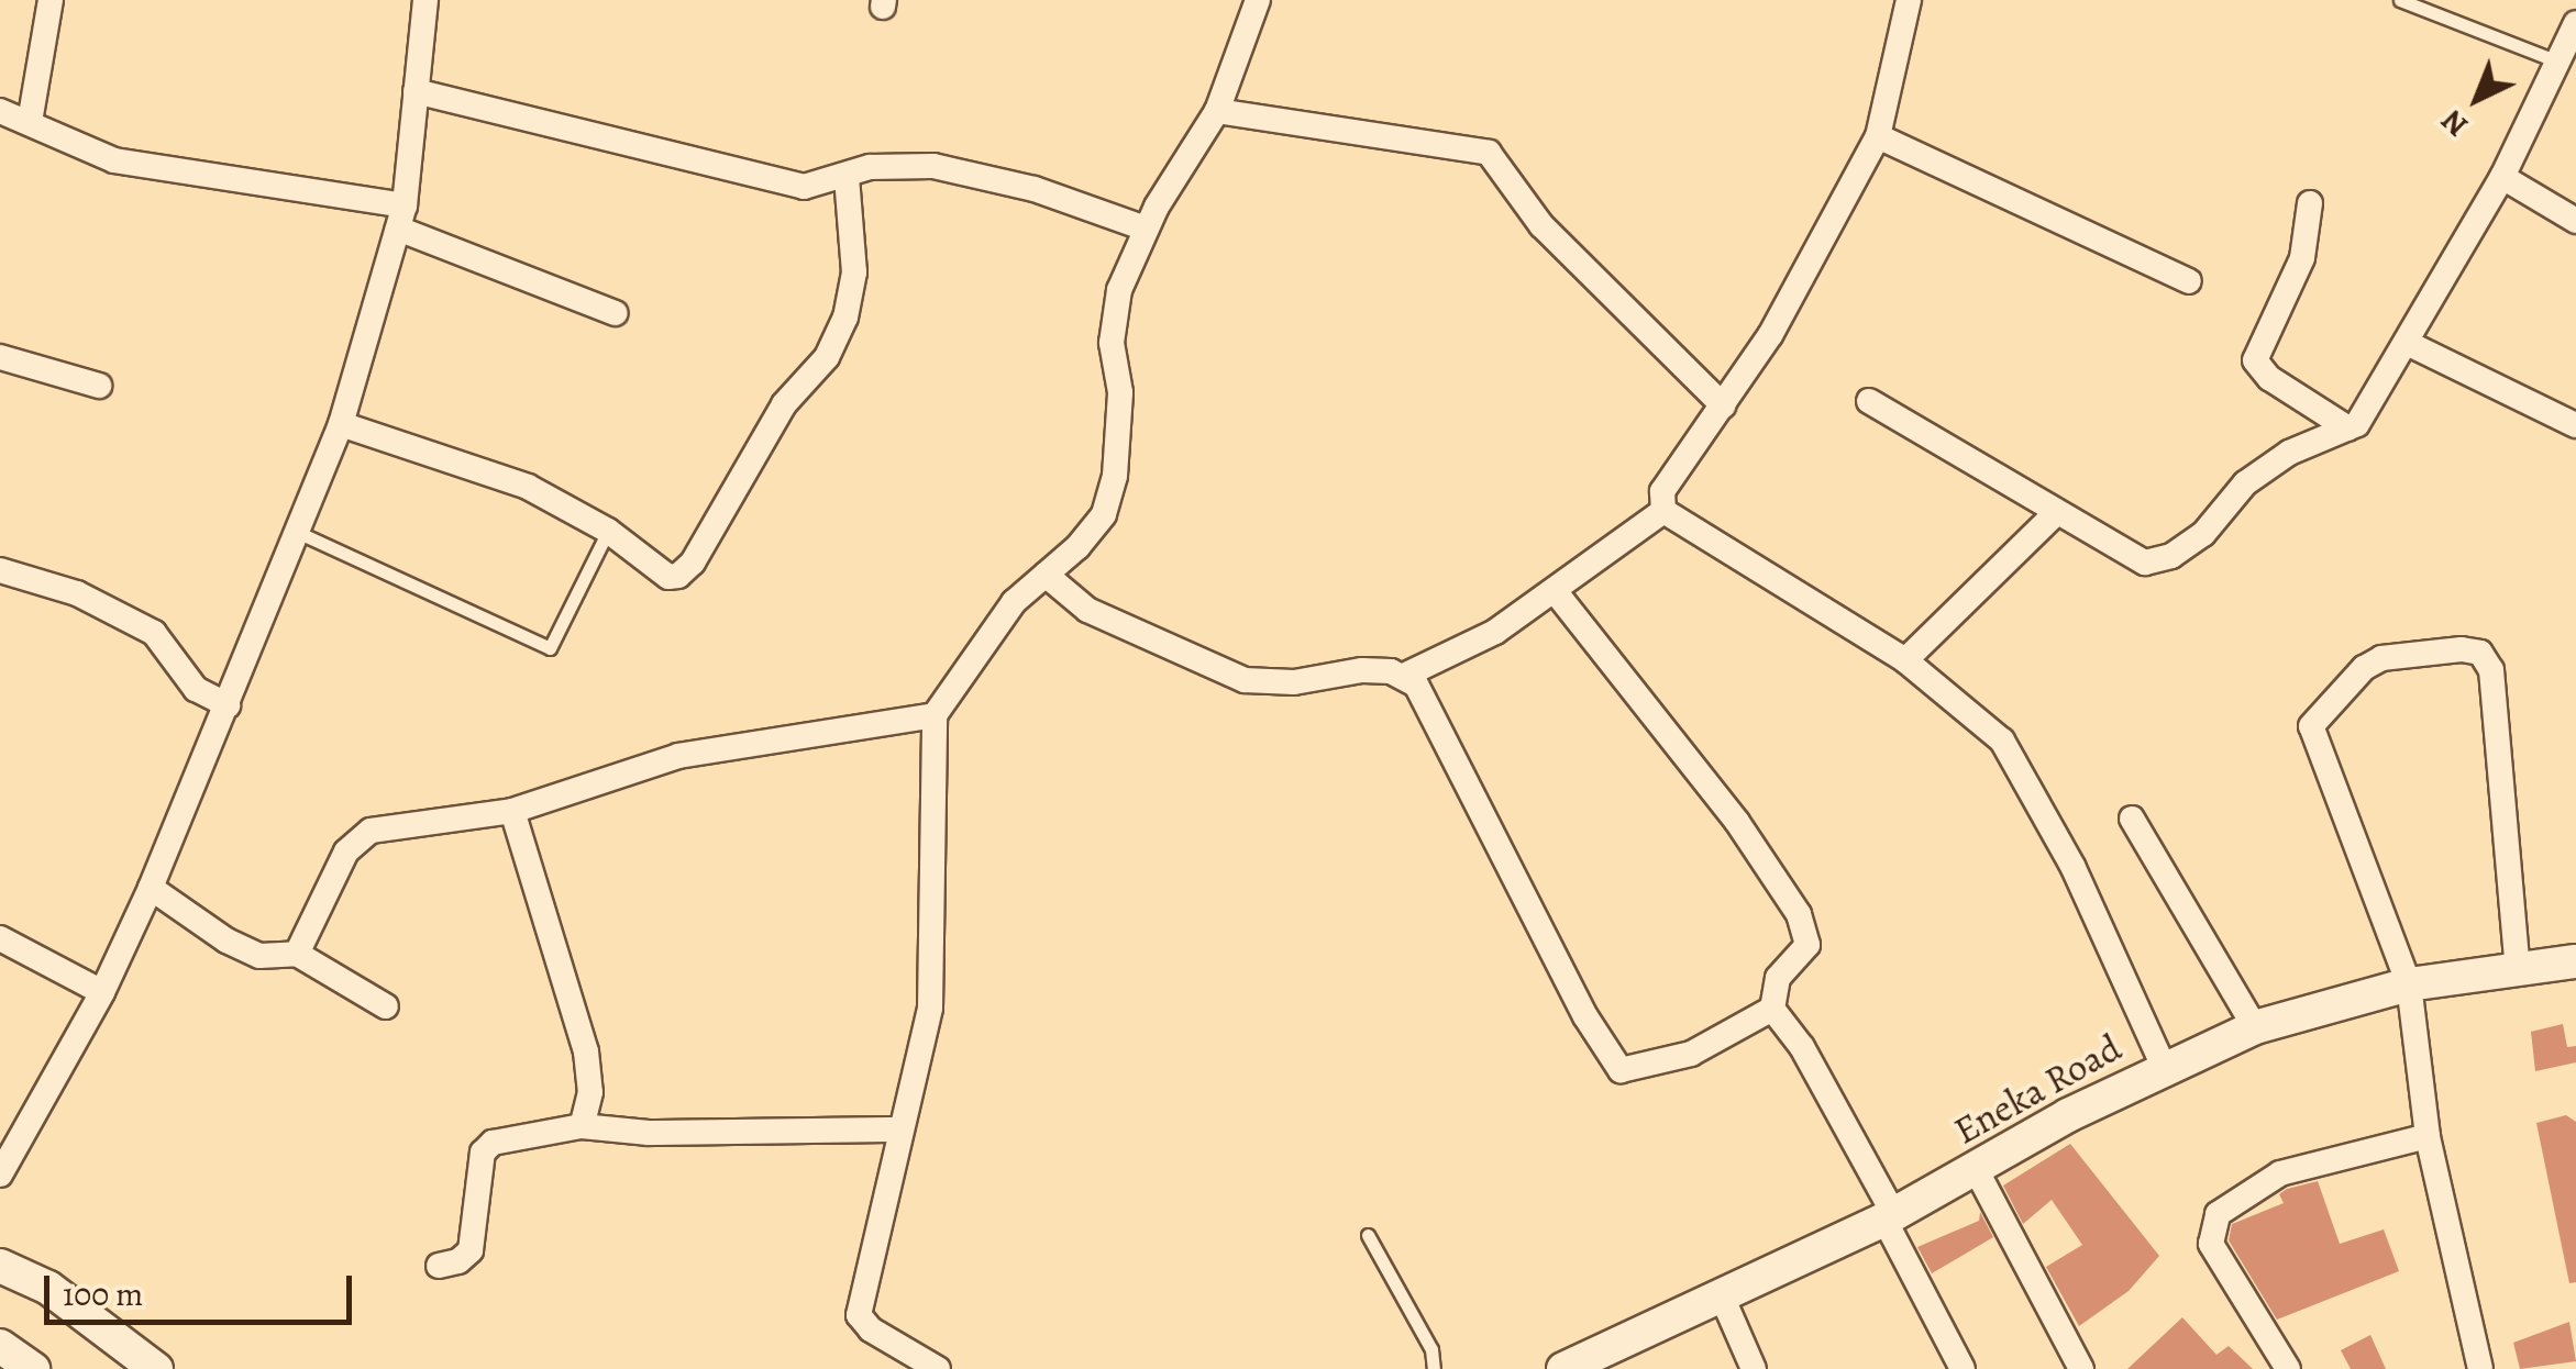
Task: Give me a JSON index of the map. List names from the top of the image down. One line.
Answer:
{"streets":{"main road":["Eneka Road"]},"scale_bar":"100 m","north":"bottom left"}
